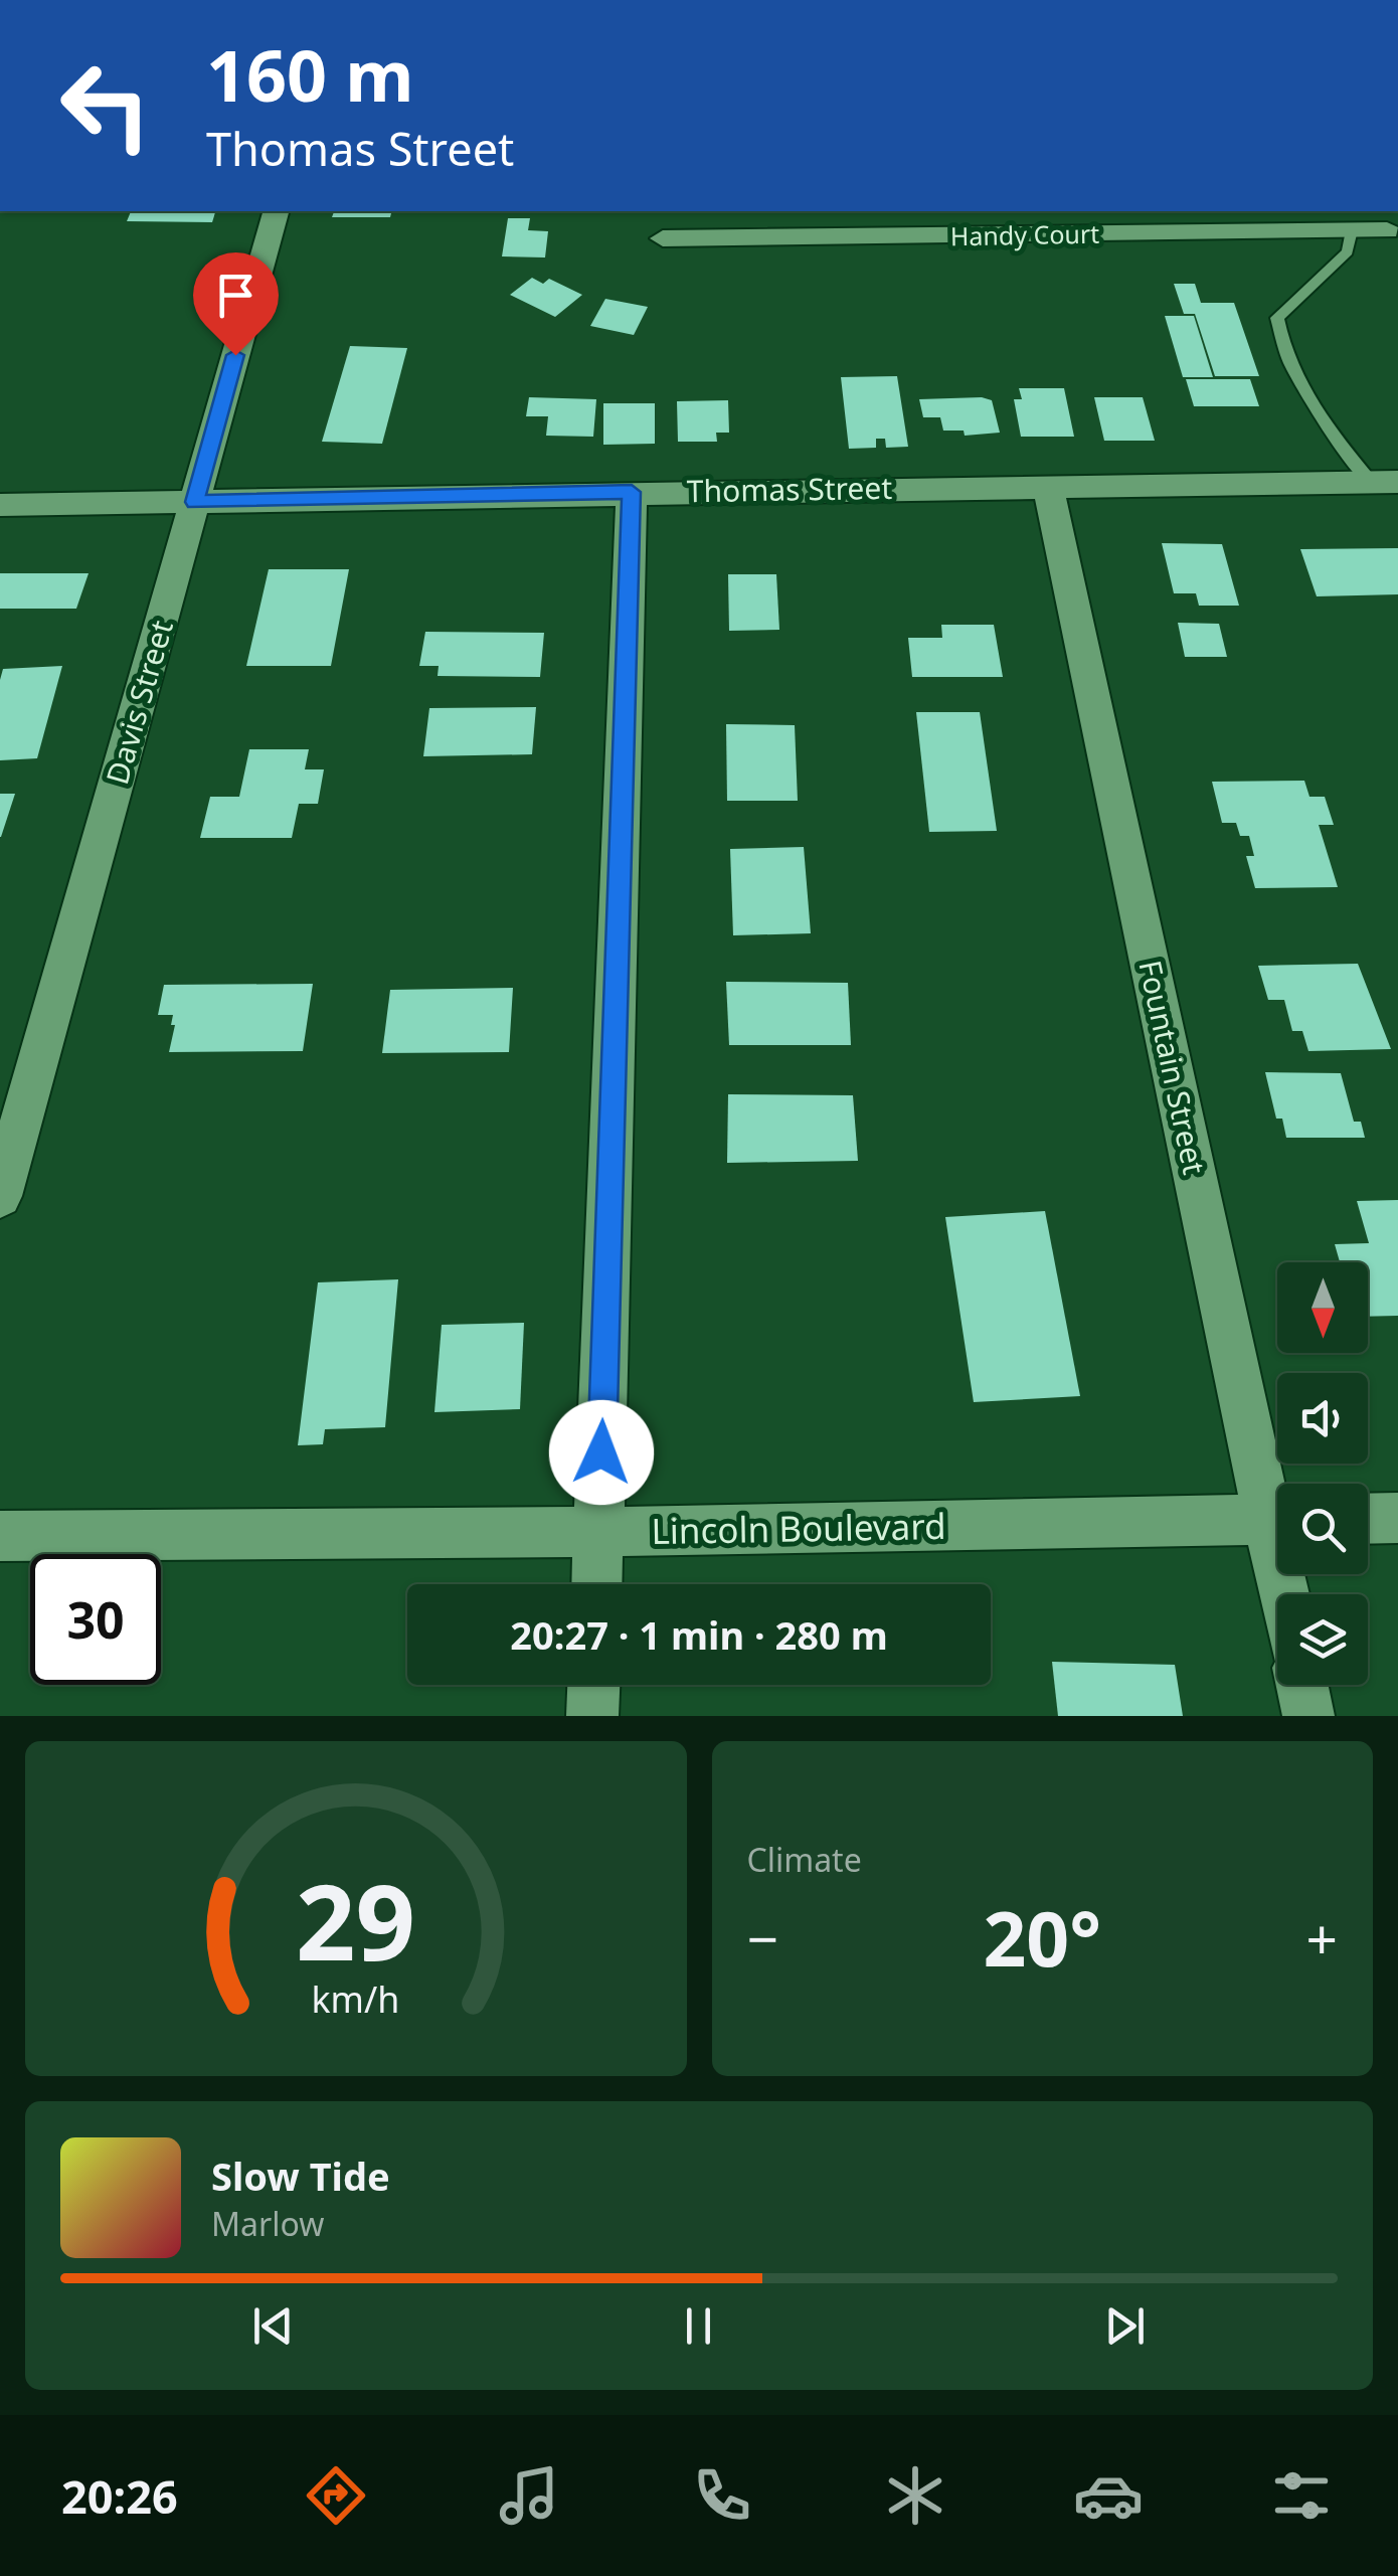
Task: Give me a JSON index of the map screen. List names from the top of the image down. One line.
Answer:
{"streets":{"street":["Handy Court","Thomas Street","Davis Street","Fountain Street","Lincoln Boulevard"]},"crossings":[["Thomas Street","Davis Street"],["Thomas Street","Fountain Street"]],"north":"bottom","page":{"turn":["160 m","Thomas Street"],"limit":"30","trip":"20:27 · 1 min · 280 m","tile":"Climate","heat":["−","20°","+"],"song":["Slow Tide","Marlow"],"tabs":"20:26","gauge":["29","km/h"]}}
